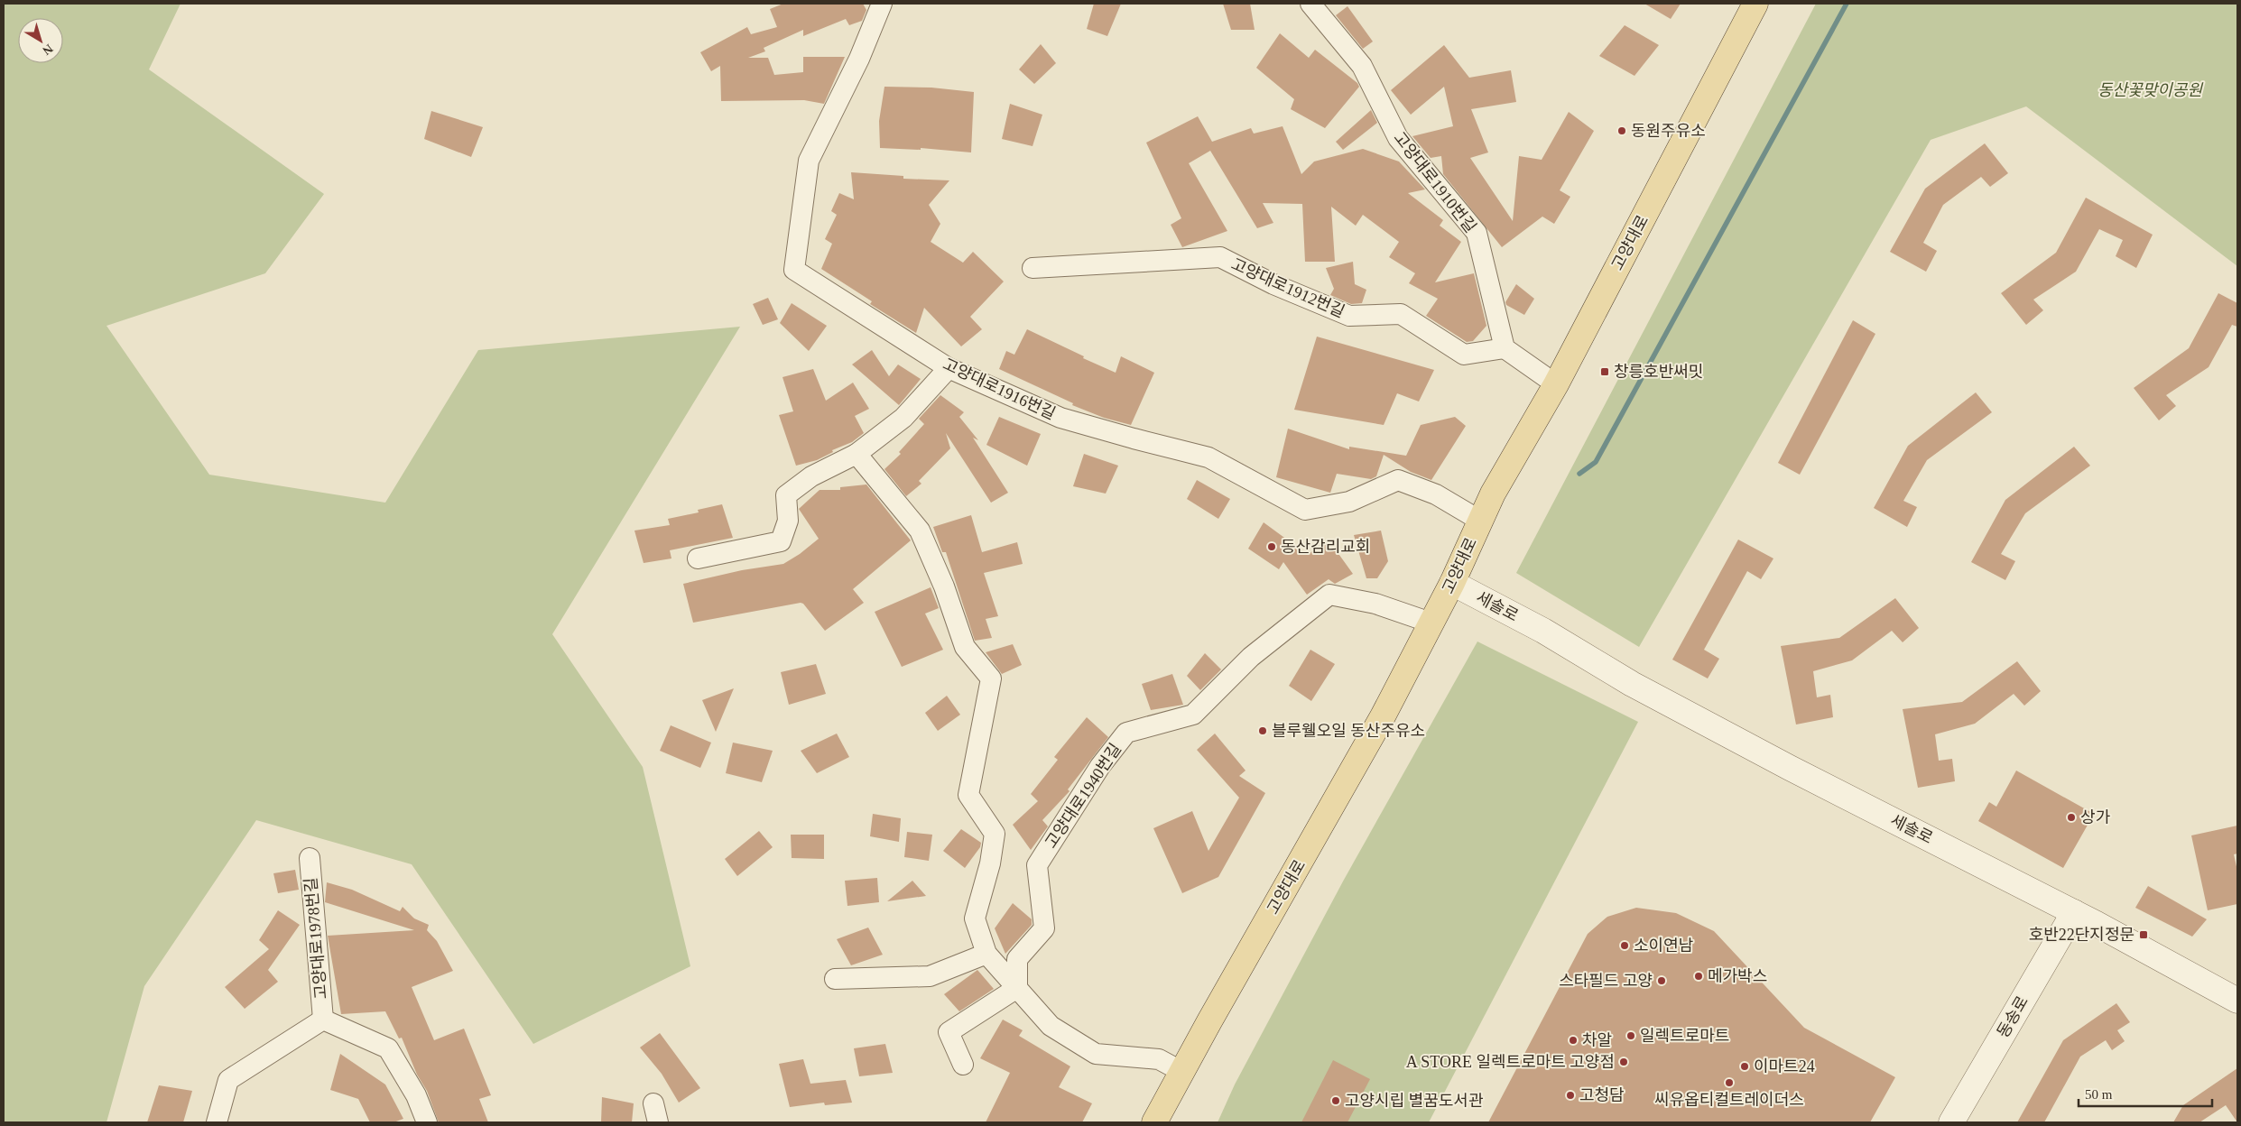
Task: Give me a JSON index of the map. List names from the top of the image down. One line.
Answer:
{"streets":{"main road":["고양대로"],"street":["고양대로1910번길","고양대로1912번길","고양대로1916번길","세솔로","고양대로1940번길","고양대로1978번길","동송로"]},"crossings":[["고양대로1910번길","고양대로1912번길"],["고양대로","고양대로1916번길"],["고양대로","세솔로"],["고양대로","고양대로1940번길"],["세솔로","동송로"]],"parks":["동산꽃맞이공원"],"places":{"other":["동원주유소","동산감리교회","블루웰오일 동산주유소","상가","소이연남","메가박스","스타필드 고양","일렉트로마트","차알","A STORE 일렉트로마트 고양점","이마트24","씨유옵티컬트레이더스","고청담","고양시립 별꿈도서관"],"transit":["창릉호반써밋","호반22단지정문"]},"scale_bar":"50 m","north":"bottom right"}
